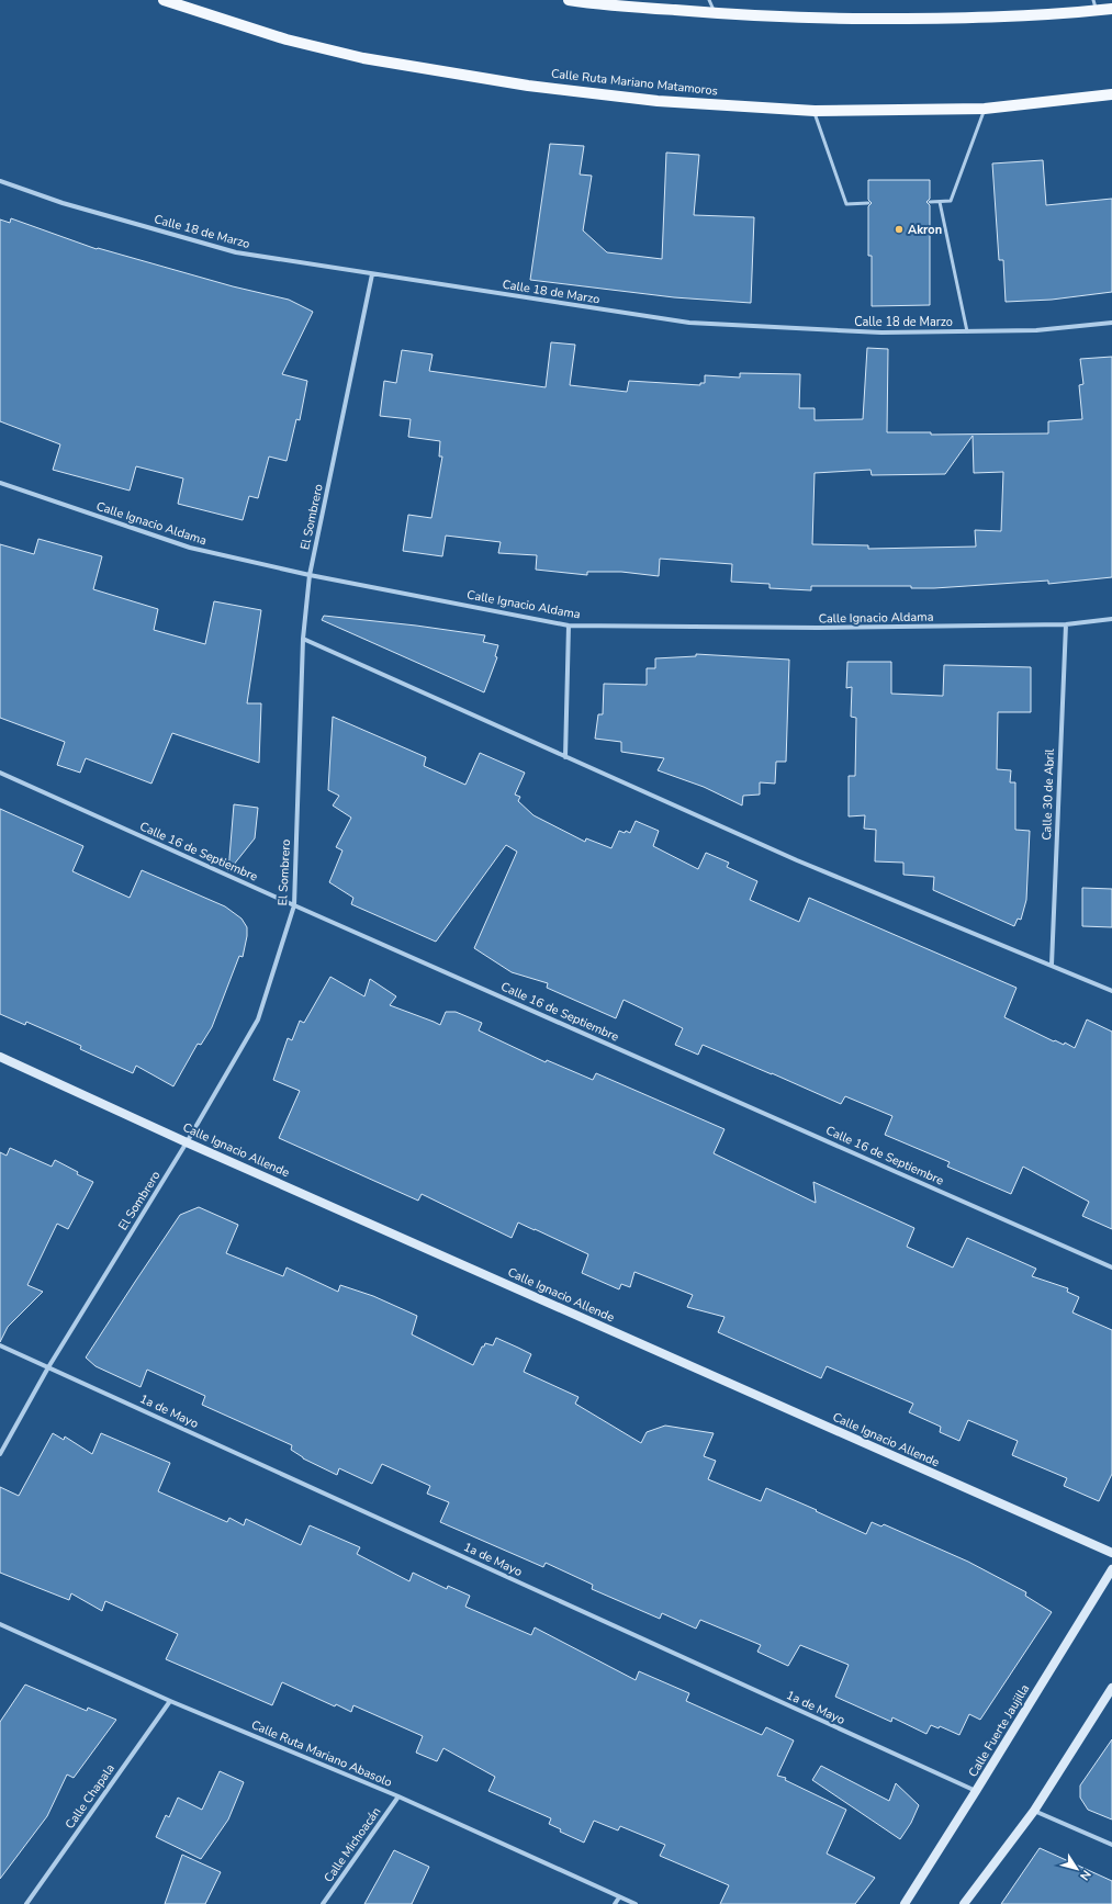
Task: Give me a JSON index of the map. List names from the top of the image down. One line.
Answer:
{"streets":{"main road":["Calle Ruta Mariano Matamoros"],"street":["Calle 18 de Marzo","El Sombrero","Calle Ignacio Aldama","Calle 30 de Abril","Calle 16 de Septiembre","Calle Ignacio Allende","1a de Mayo","Calle Fuerte Jaujilla","Calle Ruta Mariano Abasolo","Calle Chapala","Calle Michoacán"]},"crossings":[["Calle 18 de Marzo","El Sombrero"],["El Sombrero","Calle Ignacio Aldama"],["El Sombrero","Calle 16 de Septiembre"],["El Sombrero","Calle Ignacio Allende"],["El Sombrero","1a de Mayo"],["Calle Ignacio Aldama","Calle 30 de Abril"],["1a de Mayo","Calle Fuerte Jaujilla"],["Calle Ruta Mariano Abasolo","Calle Chapala"],["Calle Ruta Mariano Abasolo","Calle Michoacán"]],"places":["Akron"],"north":"bottom right"}
